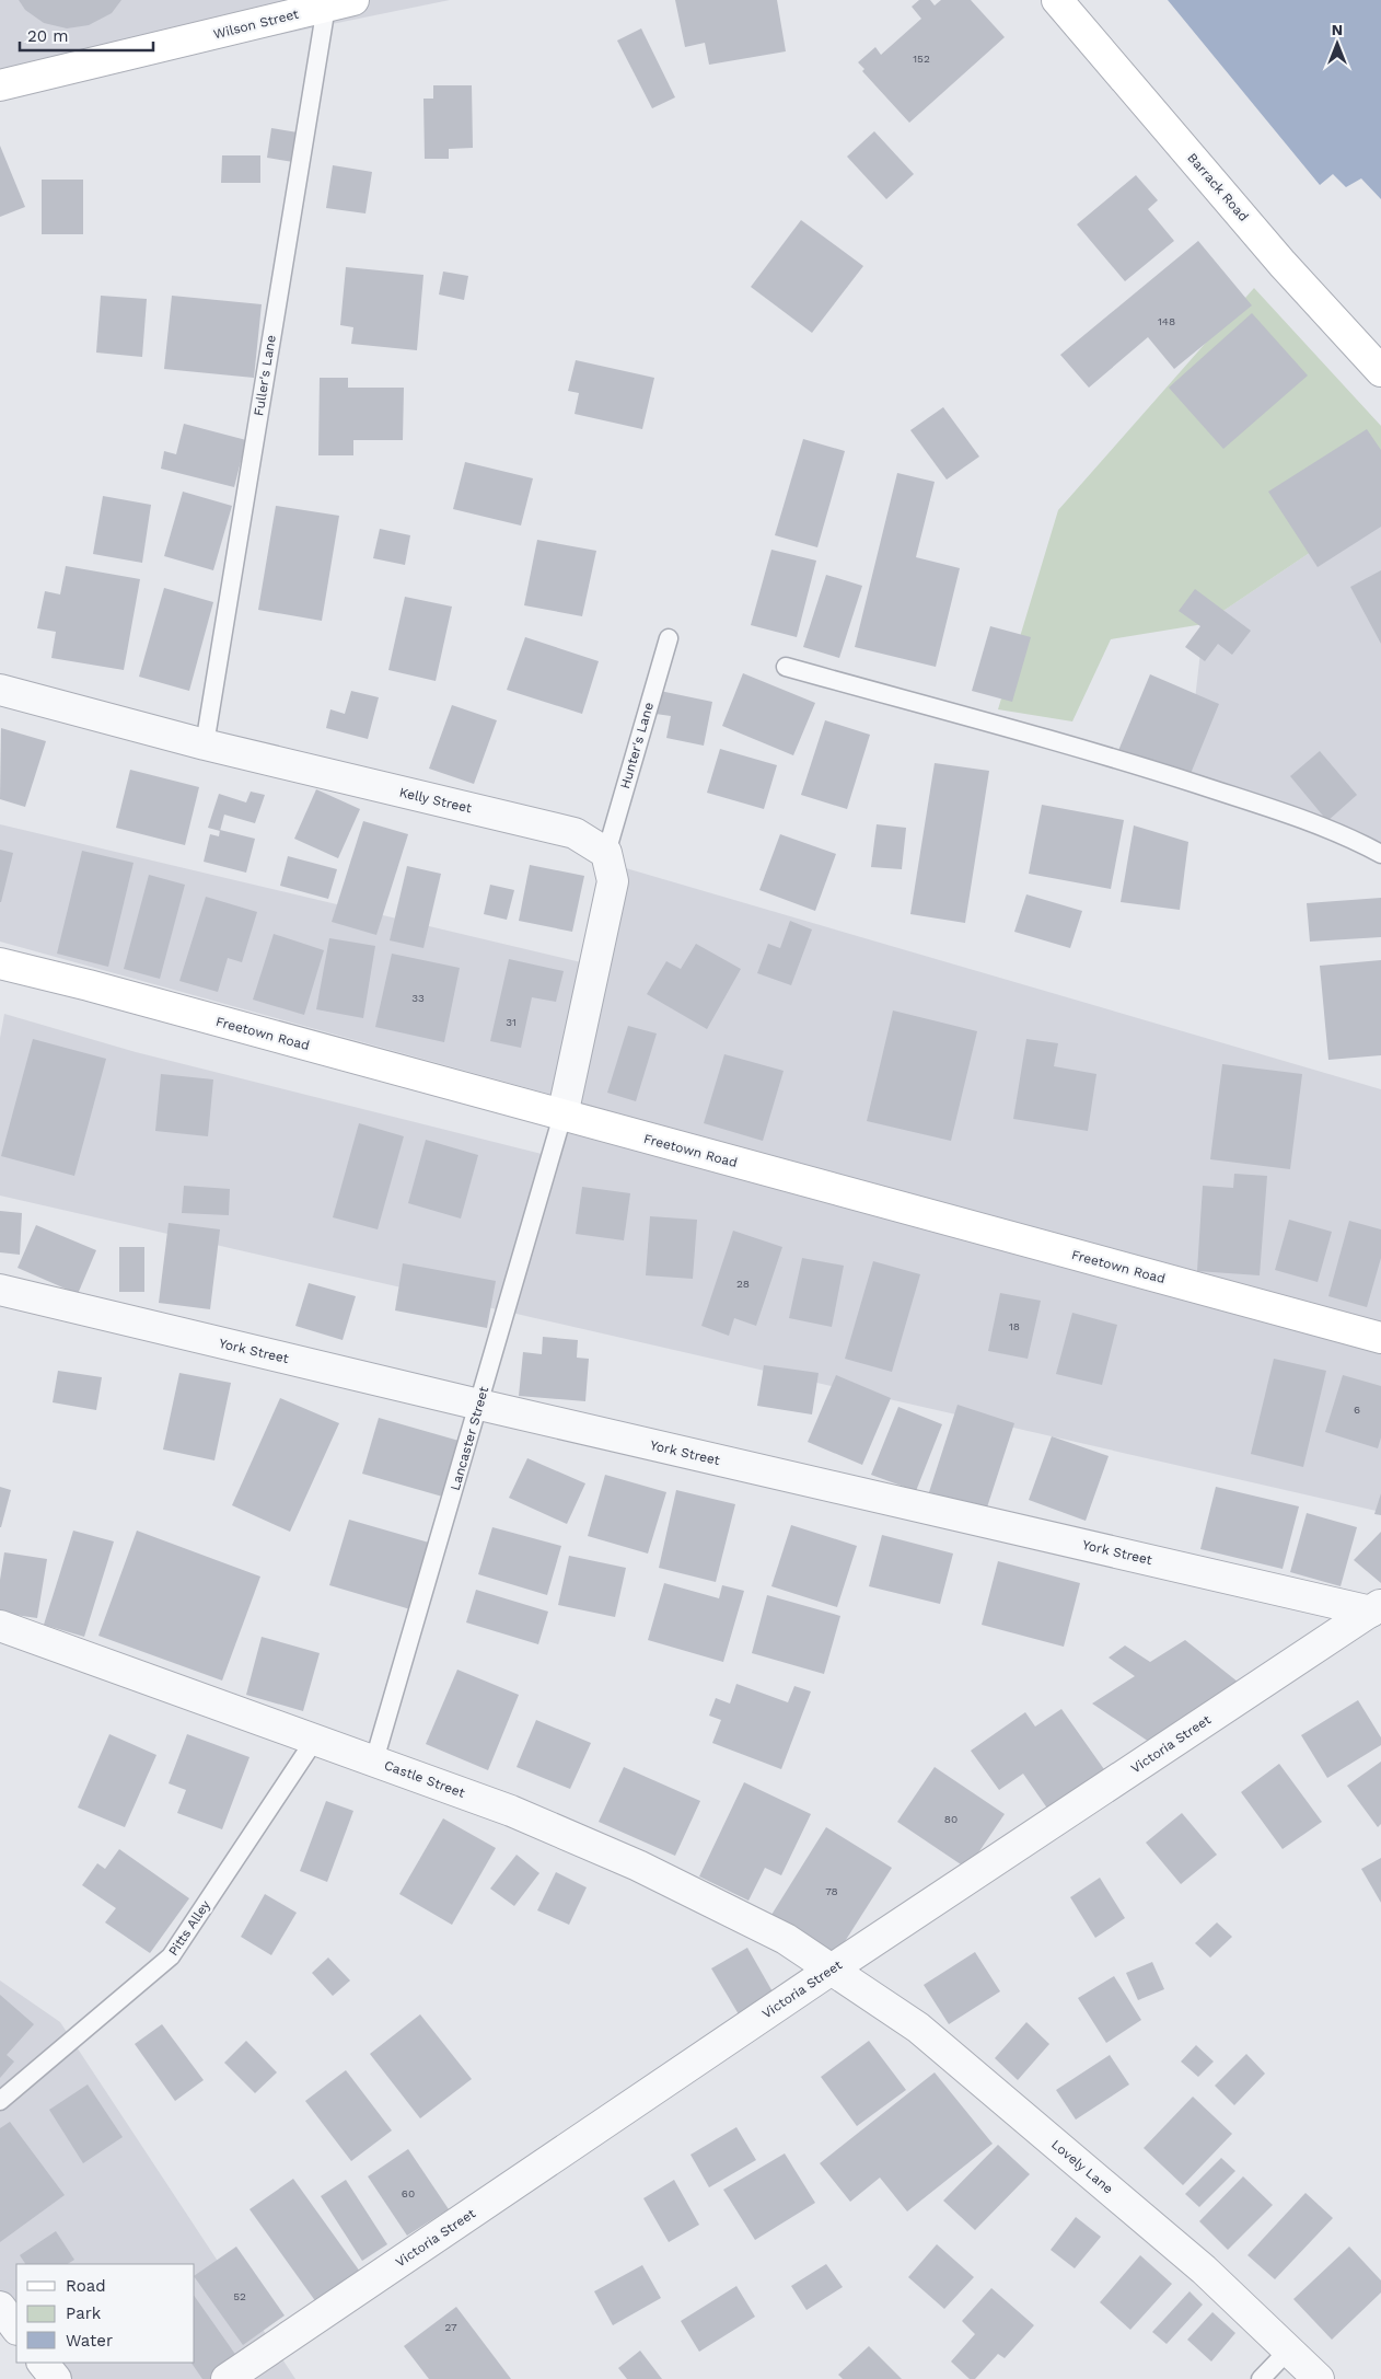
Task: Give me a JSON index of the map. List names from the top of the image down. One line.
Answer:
{"streets":{"main road":["Wilson Street","Barrack Road","Freetown Road"],"street":["Kelly Street","York Street","Victoria Street","Castle Street","Lovely Lane"],"lane":["Fuller's Lane","Hunter's Lane","Lancaster Street","Pitts Alley"]},"crossings":[["Wilson Street","Fuller's Lane"],["Fuller's Lane","Kelly Street"],["Hunter's Lane","Kelly Street"],["Freetown Road","Lancaster Street"],["York Street","Lancaster Street"],["York Street","Victoria Street"],["Lancaster Street","Castle Street"],["Victoria Street","Castle Street"],["Victoria Street","Lovely Lane"],["Castle Street","Pitts Alley"],["Castle Street","Lovely Lane"]],"house_numbers":["152","148","33","31","28","18","6","80","78","60","52","27"],"legend":["Road","Park","Water"],"scale_bar":"20 m","north":"top"}
